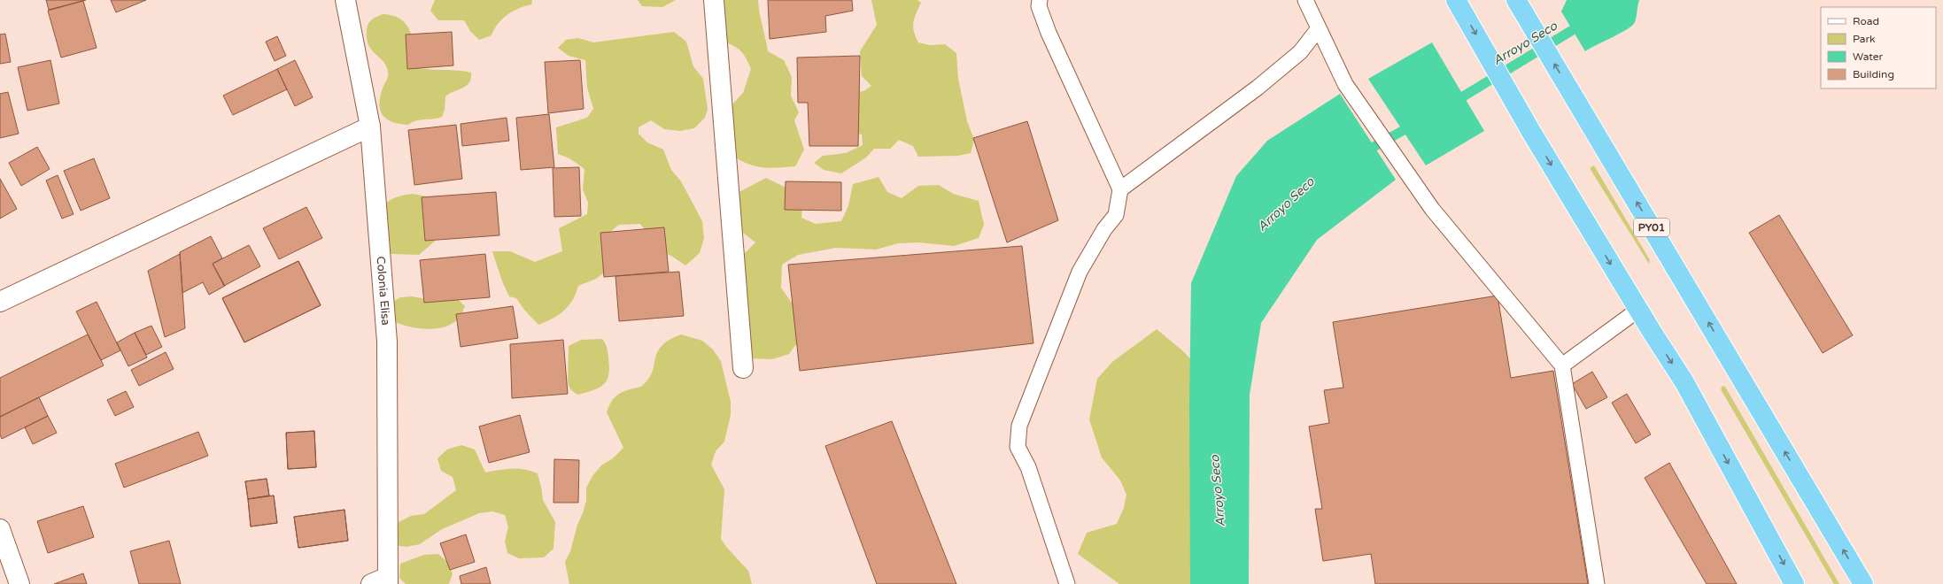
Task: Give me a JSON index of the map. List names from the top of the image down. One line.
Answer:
{"streets":{"highway":["PY01"],"street":["Colonia Elisa"]},"water":["Arroyo Seco"],"legend":["Road","Park","Water","Building"]}
